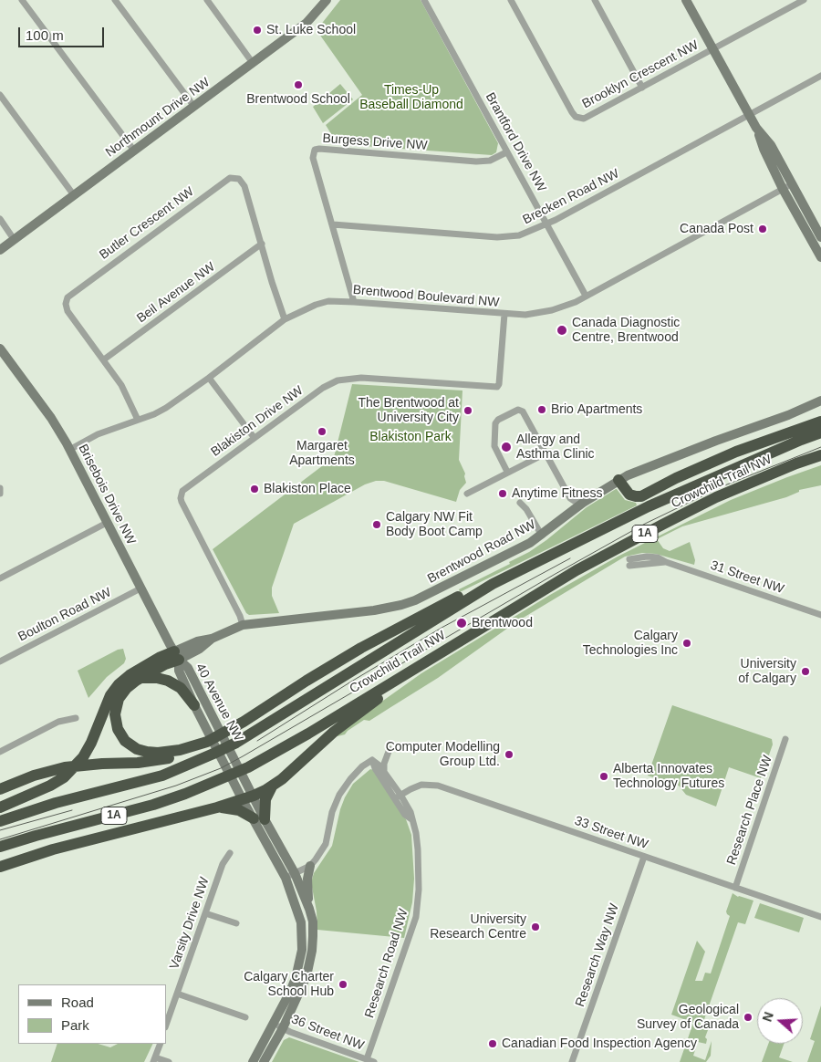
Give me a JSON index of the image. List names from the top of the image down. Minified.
{"streets":{"highway":["Crowchild Trail NW","1A"],"street":["Brooklyn Crescent NW","Northmount Drive NW","Burgess Drive NW","Brantford Drive NW","Brecken Road NW","Butler Crescent NW","Beil Avenue NW","Brentwood Boulevard NW","Blakiston Drive NW","Brisebois Drive NW","Brentwood Road NW","31 Street NW","Boulton Road NW","40 Avenue NW","Research Place NW","33 Street NW","Varsity Drive NW","Research Way NW","Research Road NW","36 Street NW"]},"crossings":[["Burgess Drive NW","Brantford Drive NW"],["Burgess Drive NW","Brecken Road NW"],["Burgess Drive NW","Brentwood Boulevard NW"],["Brantford Drive NW","Brecken Road NW"],["Brantford Drive NW","Brentwood Boulevard NW"],["Butler Crescent NW","Beil Avenue NW"],["Butler Crescent NW","Brentwood Boulevard NW"],["Brentwood Boulevard NW","Blakiston Drive NW"],["Brentwood Boulevard NW","Brisebois Drive NW"],["Blakiston Drive NW","Brentwood Road NW"],["Brisebois Drive NW","Brentwood Road NW"],["Brisebois Drive NW","Boulton Road NW"],["Brisebois Drive NW","40 Avenue NW"],["Brentwood Road NW","40 Avenue NW"],["40 Avenue NW","36 Street NW"],["Research Place NW","33 Street NW"],["33 Street NW","Research Way NW"],["33 Street NW","Research Road NW"],["Research Road NW","36 Street NW"]],"parks":["Times-Up Baseball Diamond","Blakiston Park"],"places":["St. Luke School","Brentwood School","Canada Post","Canada Diagnostic Centre, Brentwood","Brio Apartments","The Brentwood at University City","Margaret Apartments","Allergy and Asthma Clinic","Blakiston Place","Anytime Fitness","Calgary NW Fit Body Boot Camp","Brentwood","Calgary Technologies Inc","University of Calgary","Computer Modelling Group Ltd.","Alberta Innovates Technology Futures","University Research Centre","Calgary Charter School Hub","Geological Survey of Canada","Canadian Food Inspection Agency"],"legend":["Road","Park"],"scale_bar":"100 m","north":"left"}
